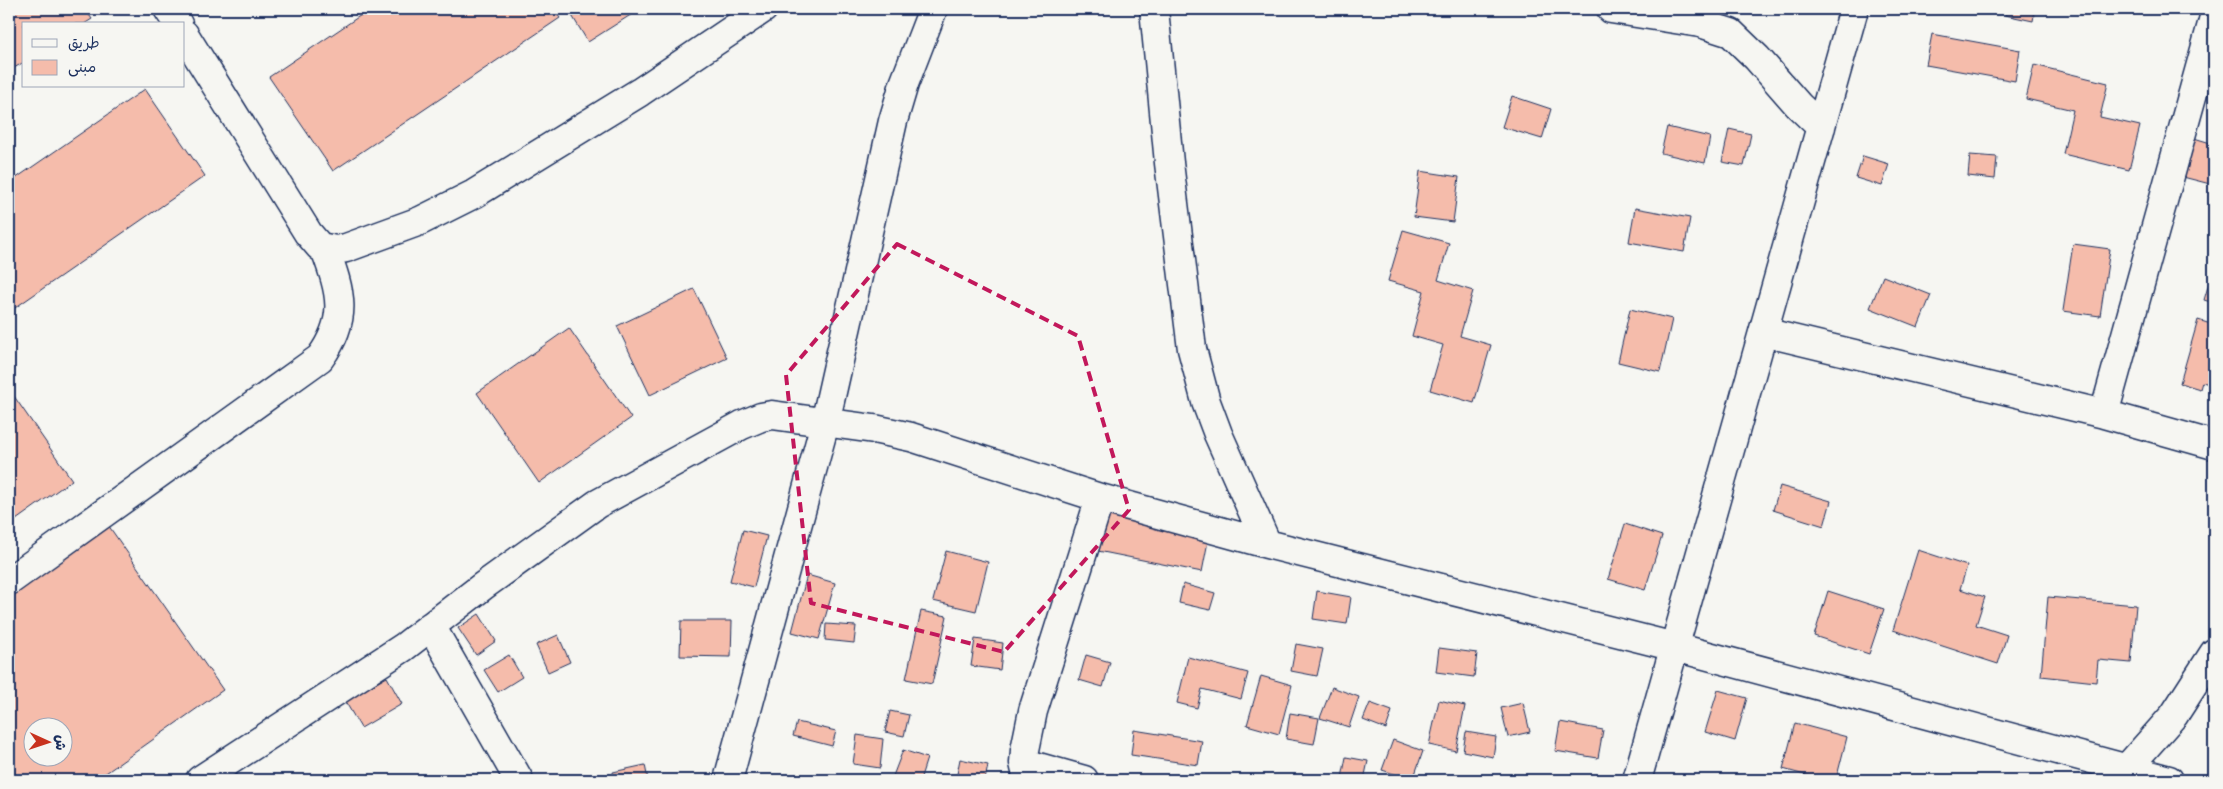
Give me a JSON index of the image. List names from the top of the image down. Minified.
{"legend":["طريق","مبنى"],"north":"right"}
